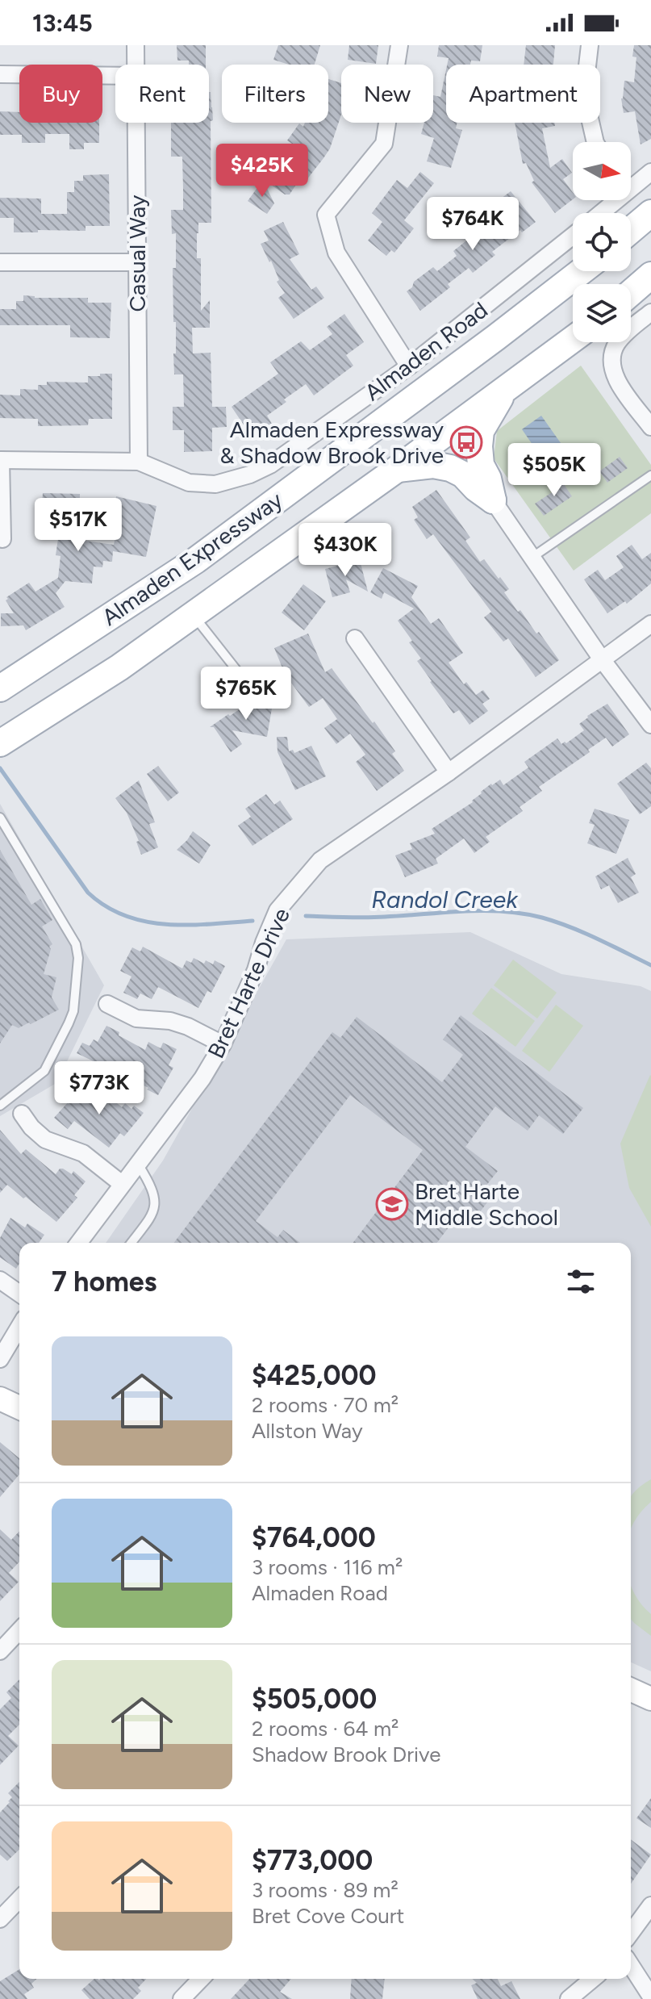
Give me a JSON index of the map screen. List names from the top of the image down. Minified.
{"streets":{"main road":["Almaden Expressway"],"street":["Casual Way","Almaden Road","Bret Harte Drive"]},"crossings":[["Casual Way","Almaden Road"]],"water":["Randol Creek"],"places":{"bus stop":["Almaden Expressway & Shadow Brook Drive"],"school or university":["Bret Harte Middle School"]},"north":"right","page":{"status":"13:45","chip":["Buy","Rent","Filters","New","Apartment"],"price":["$425K","$764K","$505K","$517K","$430K","$765K","$773K"],"heading":"7 homes","list":[{"name":"$425,000","note":"2 rooms · 70 m² · Allston Way"},{"name":"$764,000","note":"3 rooms · 116 m² · Almaden Road"},{"name":"$505,000","note":"2 rooms · 64 m² · Shadow Brook Drive"},{"name":"$773,000","note":"3 rooms · 89 m² · Bret Cove Court"}]}}
